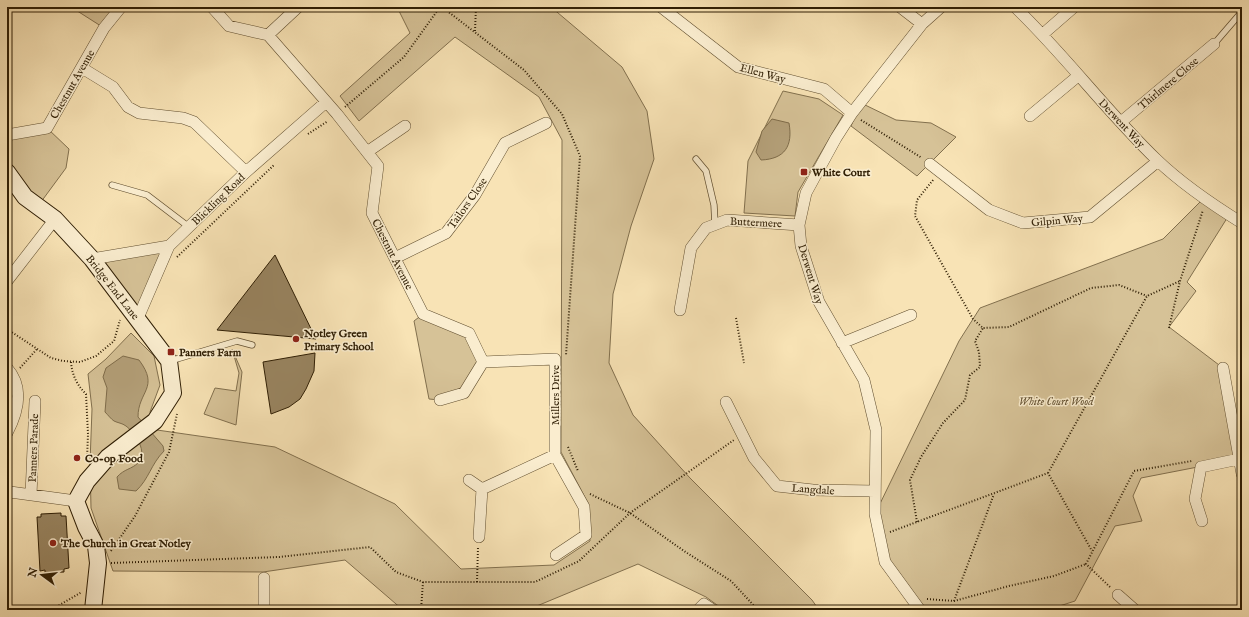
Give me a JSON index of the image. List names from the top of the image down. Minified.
{"streets":{"street":["Ellen Way","Thirlmere Close","Chestnut Avenue","Derwent Way","Blickling Road","Tailors Close","Gilpin Way","Buttermere","Bridge End Lane","Millers Drive","Panners Parade","Langdale"]},"crossings":[["Ellen Way","Derwent Way"],["Thirlmere Close","Derwent Way"],["Chestnut Avenue","Blickling Road"],["Chestnut Avenue","Tailors Close"],["Chestnut Avenue","Millers Drive"],["Derwent Way","Gilpin Way"],["Derwent Way","Buttermere"],["Derwent Way","Langdale"],["Blickling Road","Bridge End Lane"]],"parks":["White Court Wood"],"places":{"transit":["White Court","Panners Farm"],"other":["Notley Green Primary School","Co-op Food","The Church in Great Notley"]},"north":"left"}
